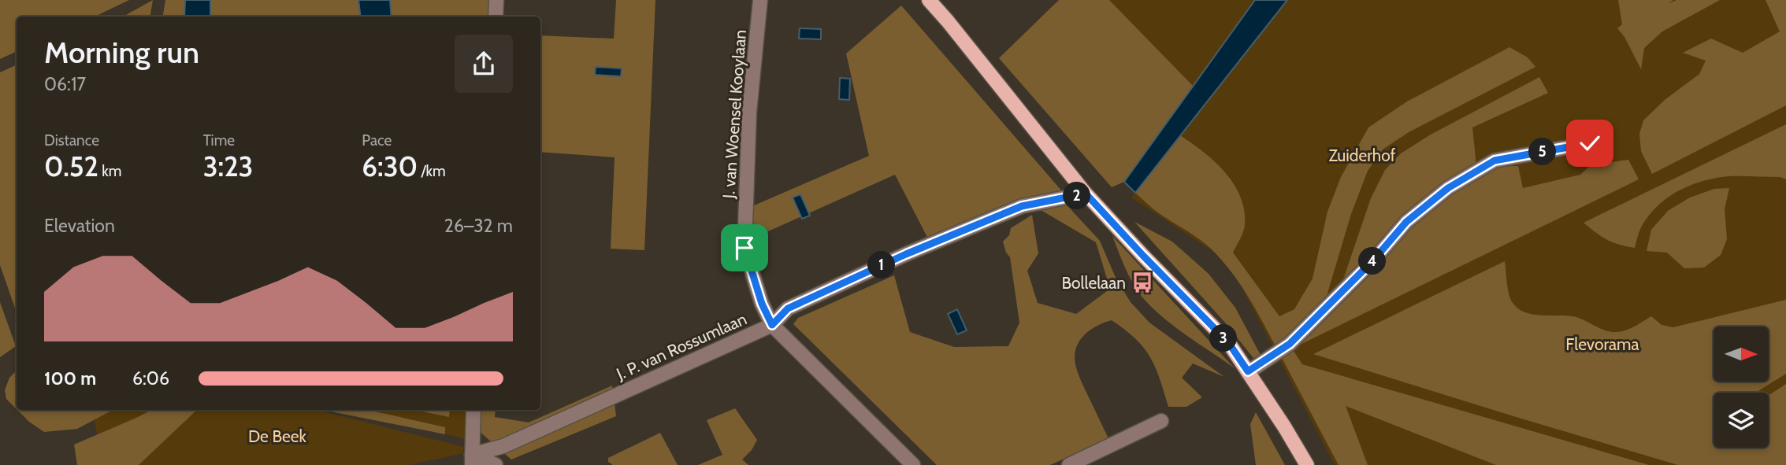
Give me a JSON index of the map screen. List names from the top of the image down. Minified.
{"streets":{"street":["J. van Woensel Kooylaan","J. P. van Rossumlaan"]},"crossings":[["J. van Woensel Kooylaan","J. P. van Rossumlaan"]],"parks":["Zuiderhof","Flevorama","De Beek"],"places":{"bus stop":["Bollelaan"]},"north":"right","page":{"heading":["Morning run","06:17"],"stats":[["Distance","0.52 km"],["Time","3:23"],["Pace","6:30 /km"]],"pins":["5","2","4","1","3"],"chart":["Elevation","26–32 m"],"list":[{"name":"100 m","note":"6:06"}]}}
